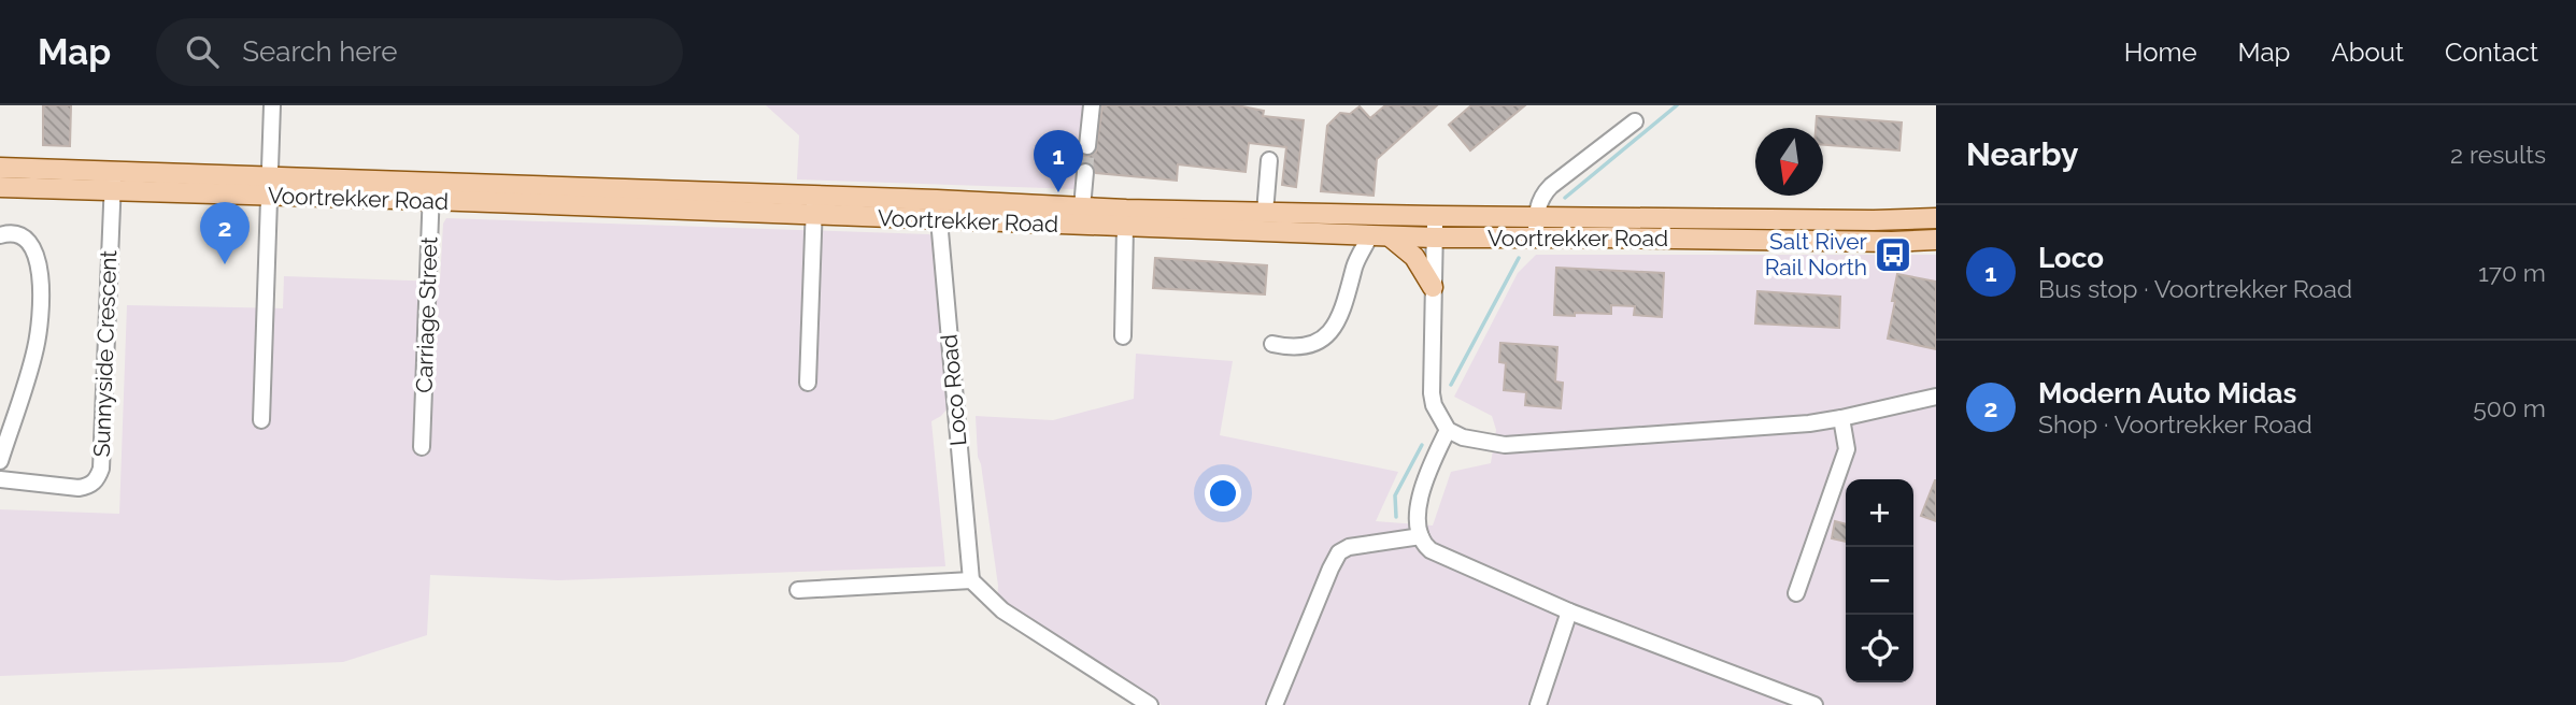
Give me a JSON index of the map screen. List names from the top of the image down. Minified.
{"streets":{"main road":["Voortrekker Road"],"lane":["Carriage Street","Sunnyside Crescent","Loco Road"]},"crossings":[["Voortrekker Road","Carriage Street"],["Voortrekker Road","Sunnyside Crescent"],["Voortrekker Road","Loco Road"]],"places":{"bus stop":["Salt River Rail North"]},"north":"bottom","page":{"header":"Map","search":"Search here","nav":["Home","Map","About","Contact"],"heading":["Nearby","2 results"],"pins":["1","2"],"list":[{"mark":"1","name":"Loco","note":"Bus stop · Voortrekker Road","value":"170 m"},{"mark":"2","name":"Modern Auto Midas","note":"Shop · Voortrekker Road","value":"500 m"}],"map_buttons":["+","−"]}}
